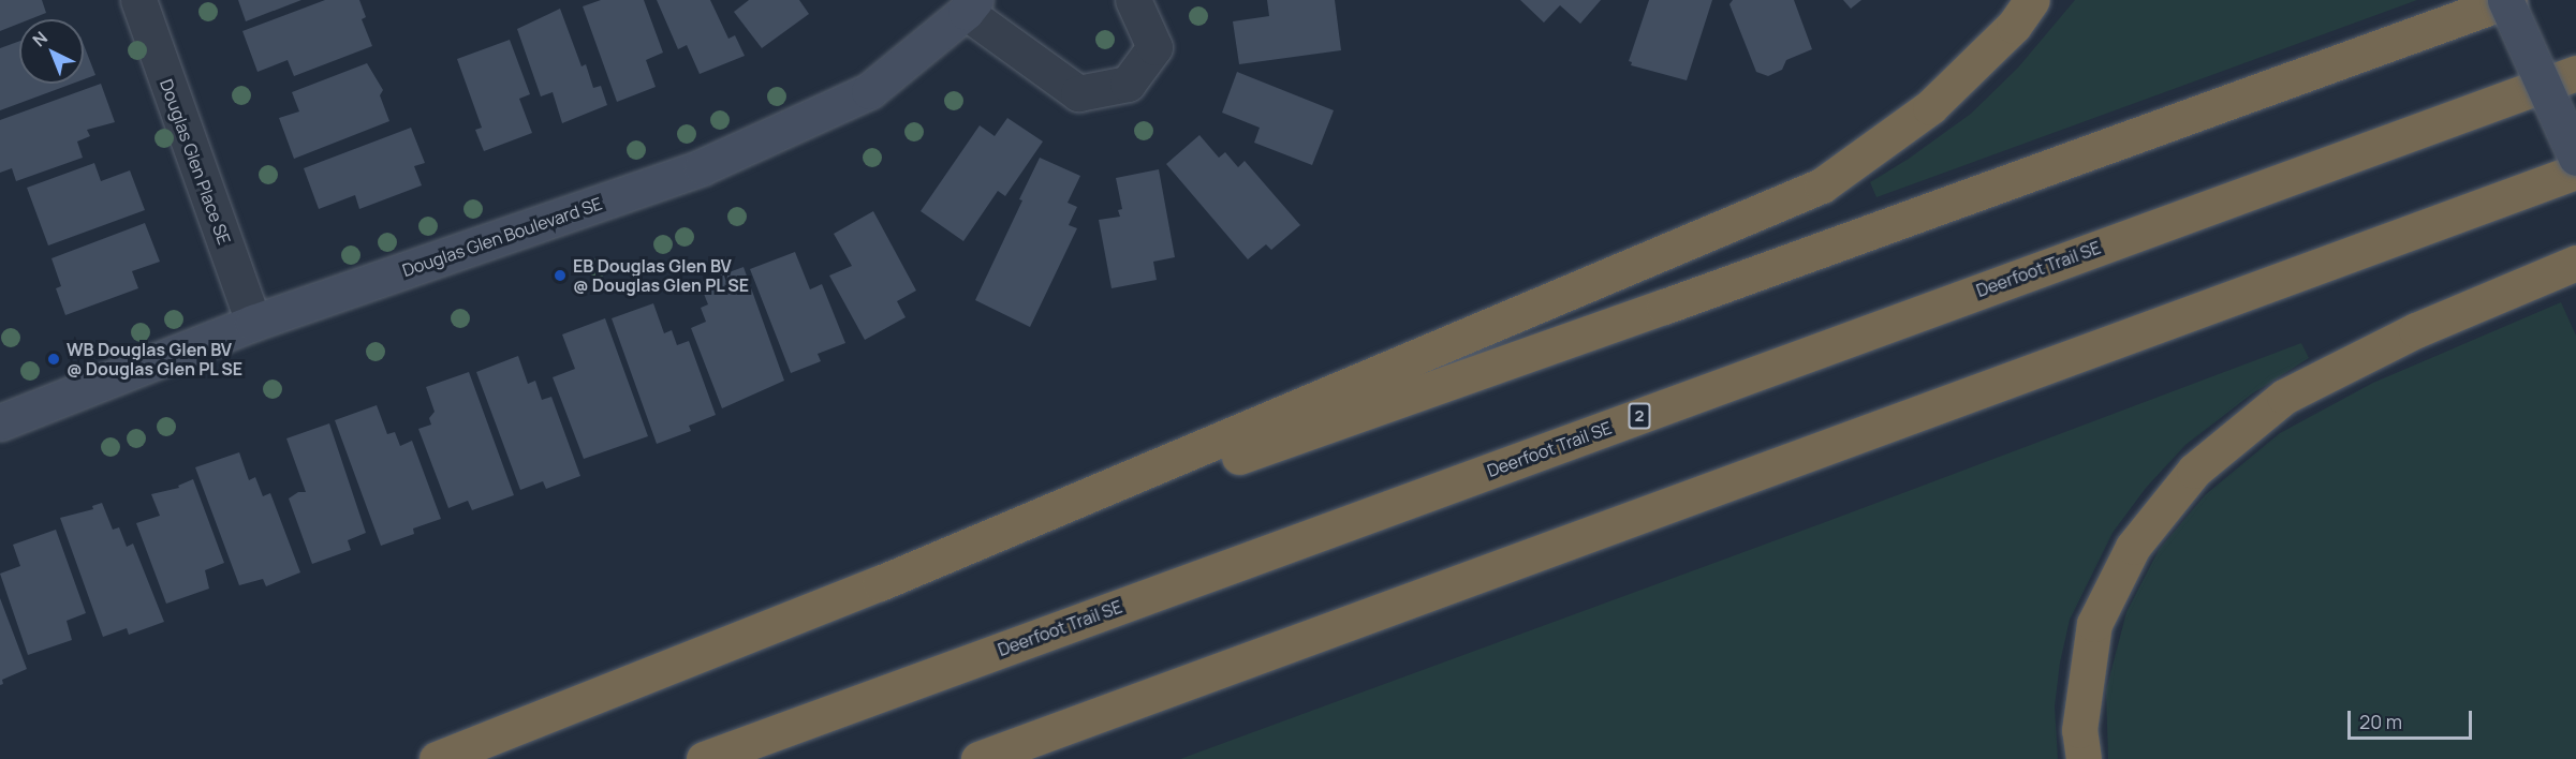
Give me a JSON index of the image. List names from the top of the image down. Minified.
{"streets":{"highway":["Deerfoot Trail SE","2"],"street":["Douglas Glen Place SE","Douglas Glen Boulevard SE"]},"crossings":[["Douglas Glen Place SE","Douglas Glen Boulevard SE"]],"places":["EB Douglas Glen BV @ Douglas Glen PL SE","WB Douglas Glen BV @ Douglas Glen PL SE"],"scale_bar":"20 m","north":"top left"}
